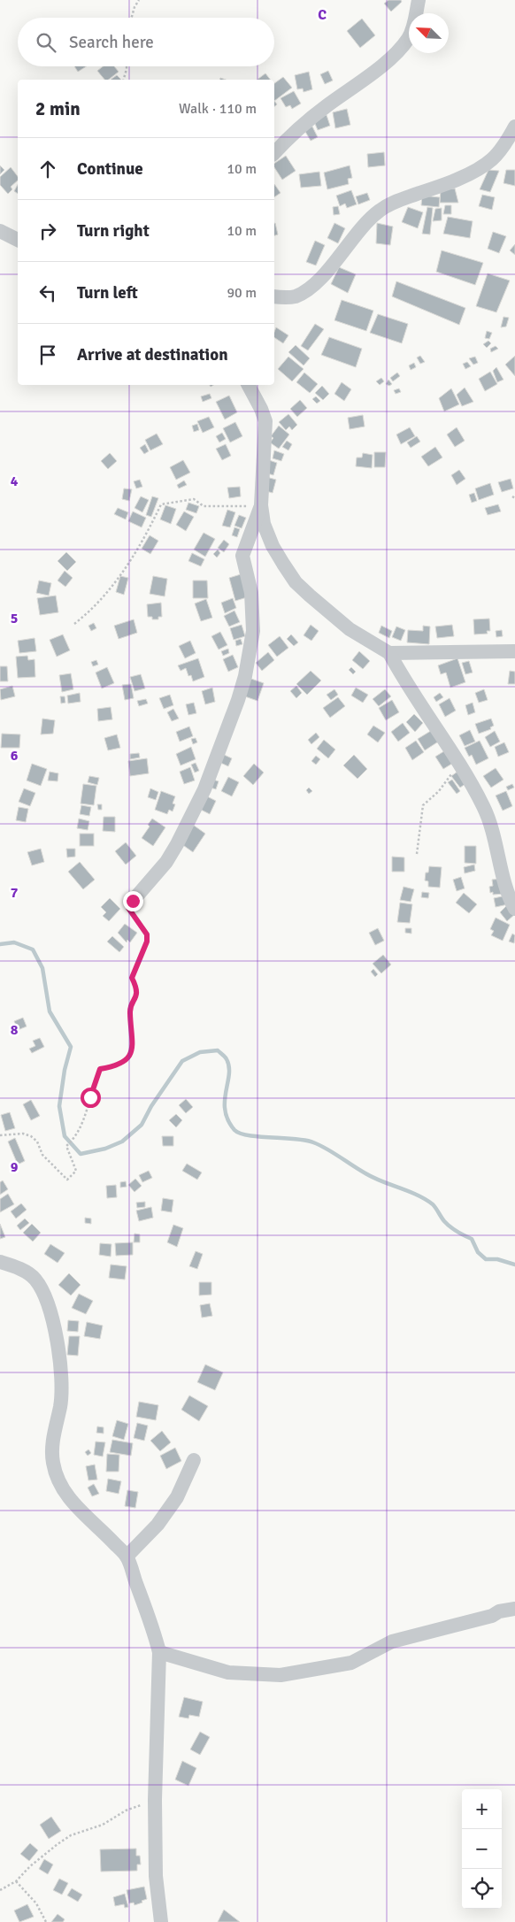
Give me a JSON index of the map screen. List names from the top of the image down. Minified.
{"north":"top left","page":{"search":"Search here","heading":["2 min","Walk · 110 m"],"list":[["Continue","10 m"],["Turn right","10 m"],["Turn left","90 m"],"Arrive at destination"],"map_buttons":["+","−"]},"grid":{"columns":["C"],"rows":["4","5","6","7","8","9"]}}
